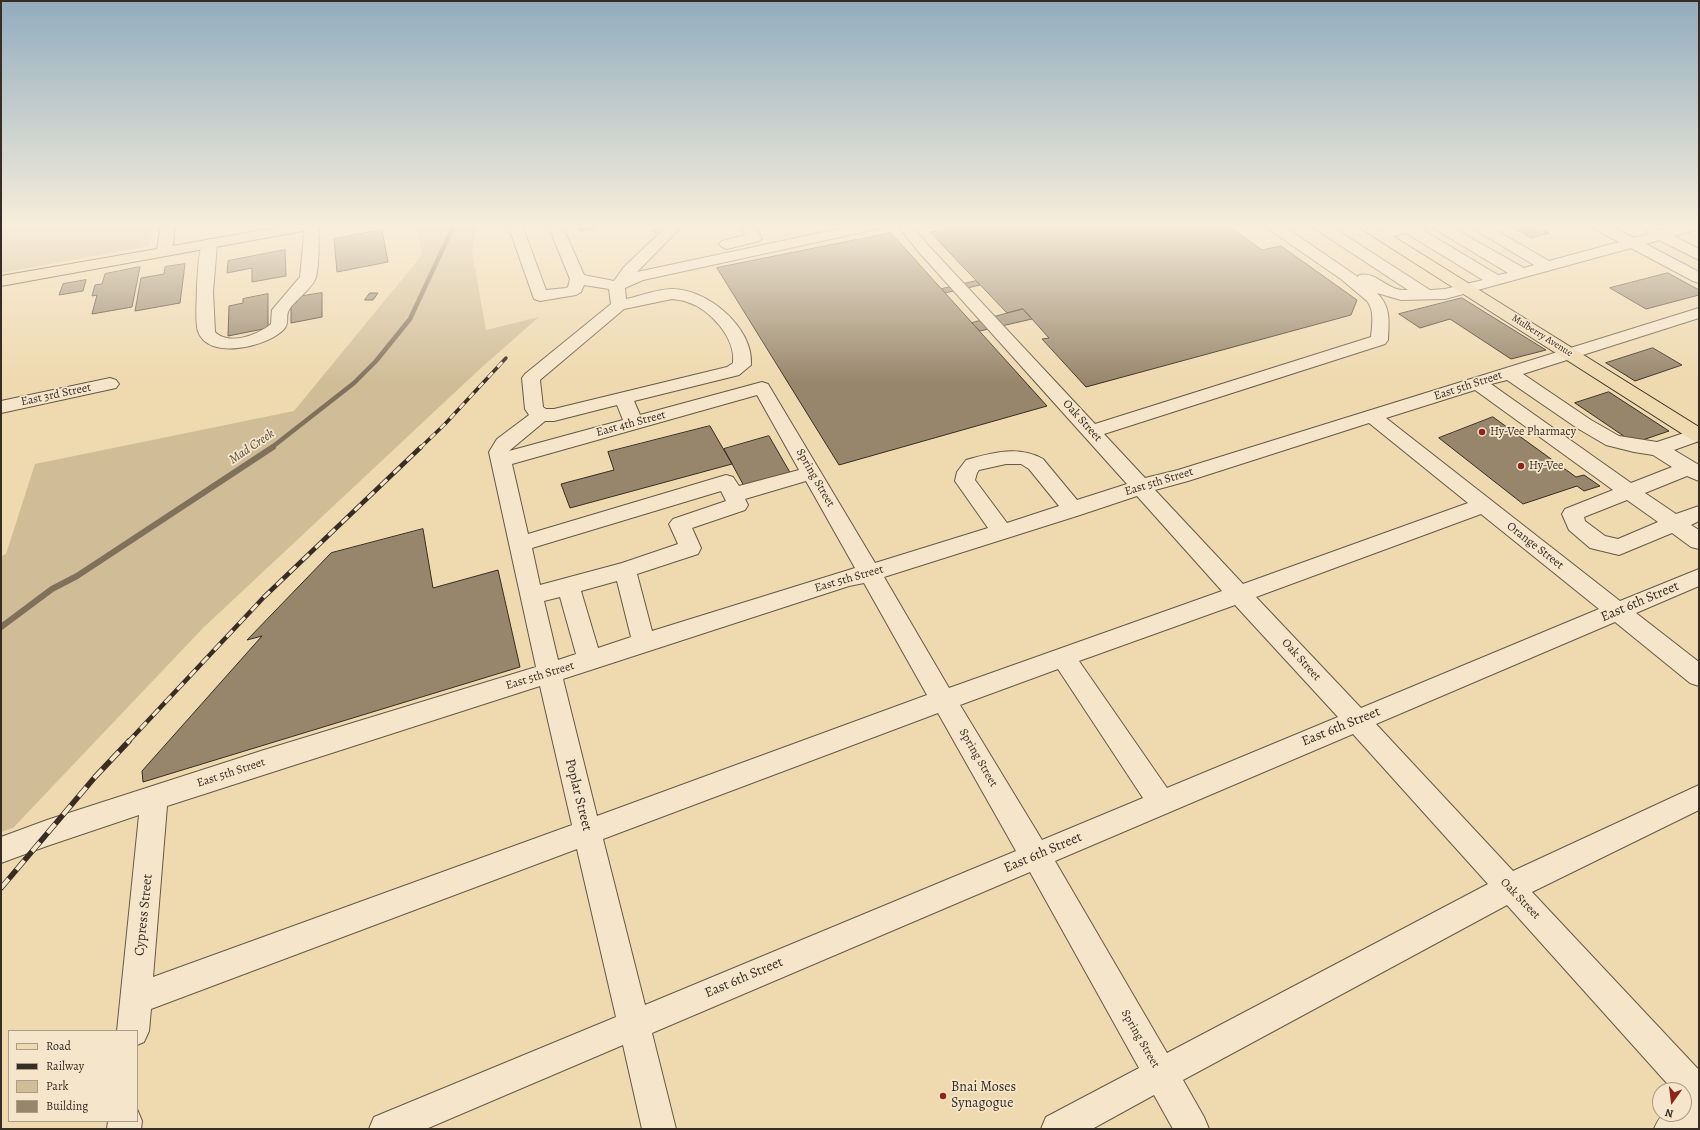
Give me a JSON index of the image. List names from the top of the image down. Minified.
{"streets":{"main road":["Mulberry Avenue"],"street":["East 5th Street","East 3rd Street","Oak Street","East 4th Street","Spring Street","Orange Street","East 6th Street","Poplar Street","Cypress Street"]},"crossings":[["Mulberry Avenue","East 5th Street"],["East 5th Street","Oak Street"],["East 5th Street","Spring Street"],["East 5th Street","Orange Street"],["East 5th Street","Poplar Street"],["East 5th Street","Cypress Street"],["Oak Street","East 6th Street"],["East 4th Street","Spring Street"],["East 4th Street","Poplar Street"],["Spring Street","East 6th Street"],["Orange Street","East 6th Street"],["East 6th Street","Poplar Street"]],"water":["Mad Creek"],"places":["Hy-Vee Pharmacy","Hy-Vee","Bnai Moses Synagogue"],"legend":["Road","Railway","Park","Building"],"north":"bottom"}
